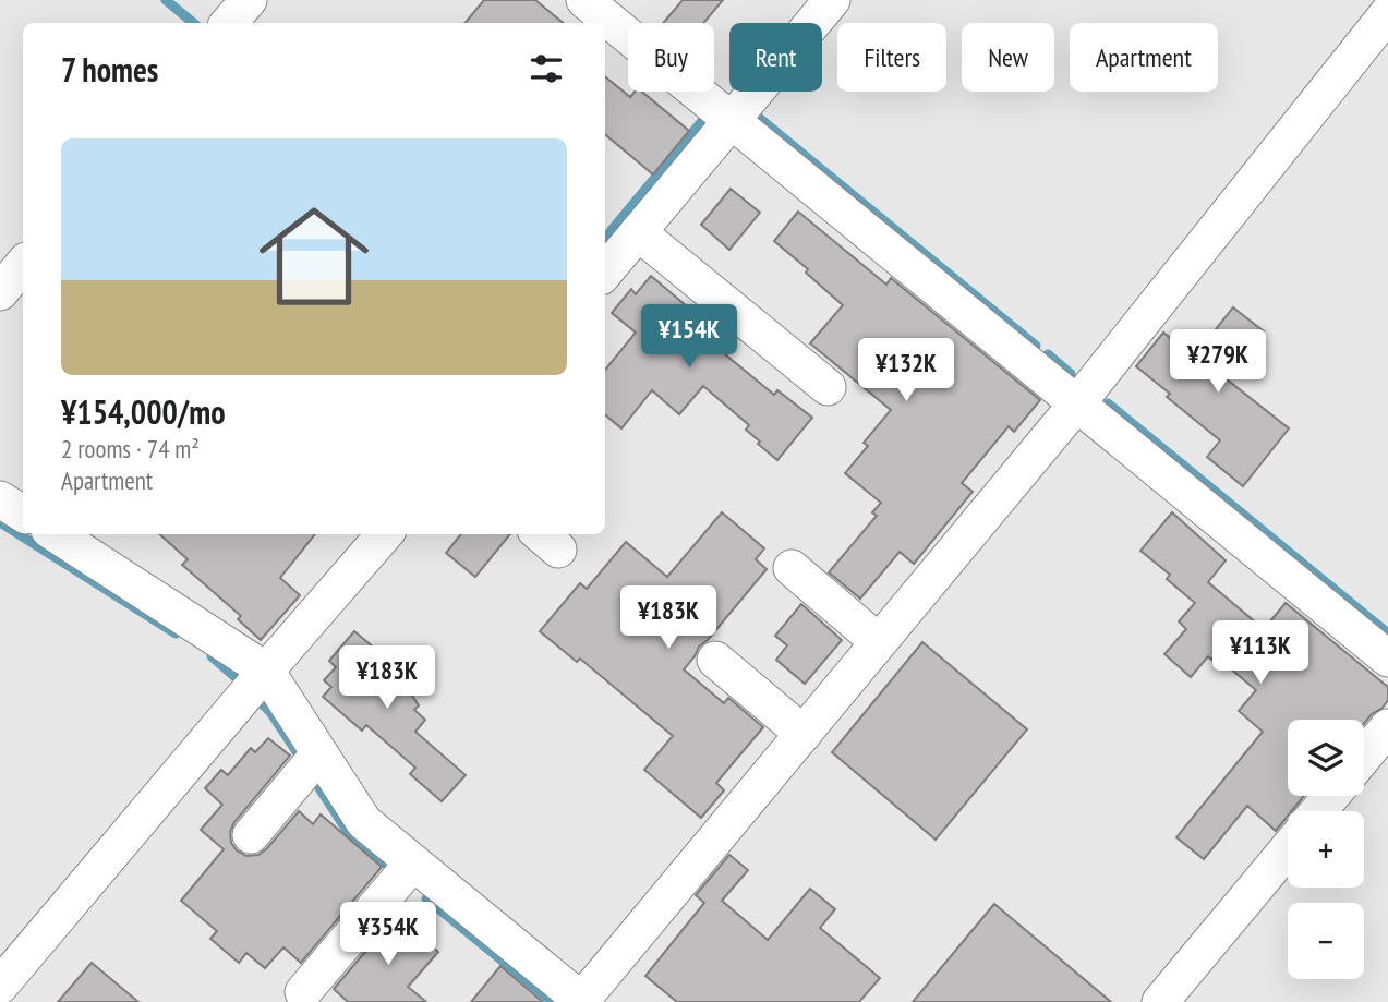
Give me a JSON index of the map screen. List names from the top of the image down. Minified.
{"page":{"chip":["Buy","Rent","Filters","New","Apartment"],"heading":"7 homes","list":[{"name":"¥154,000/mo","note":"2 rooms · 74 m² · Apartment"}],"price":["¥154K","¥279K","¥132K","¥183K","¥113K","¥183K","¥354K"],"map_buttons":["+","−"]}}
